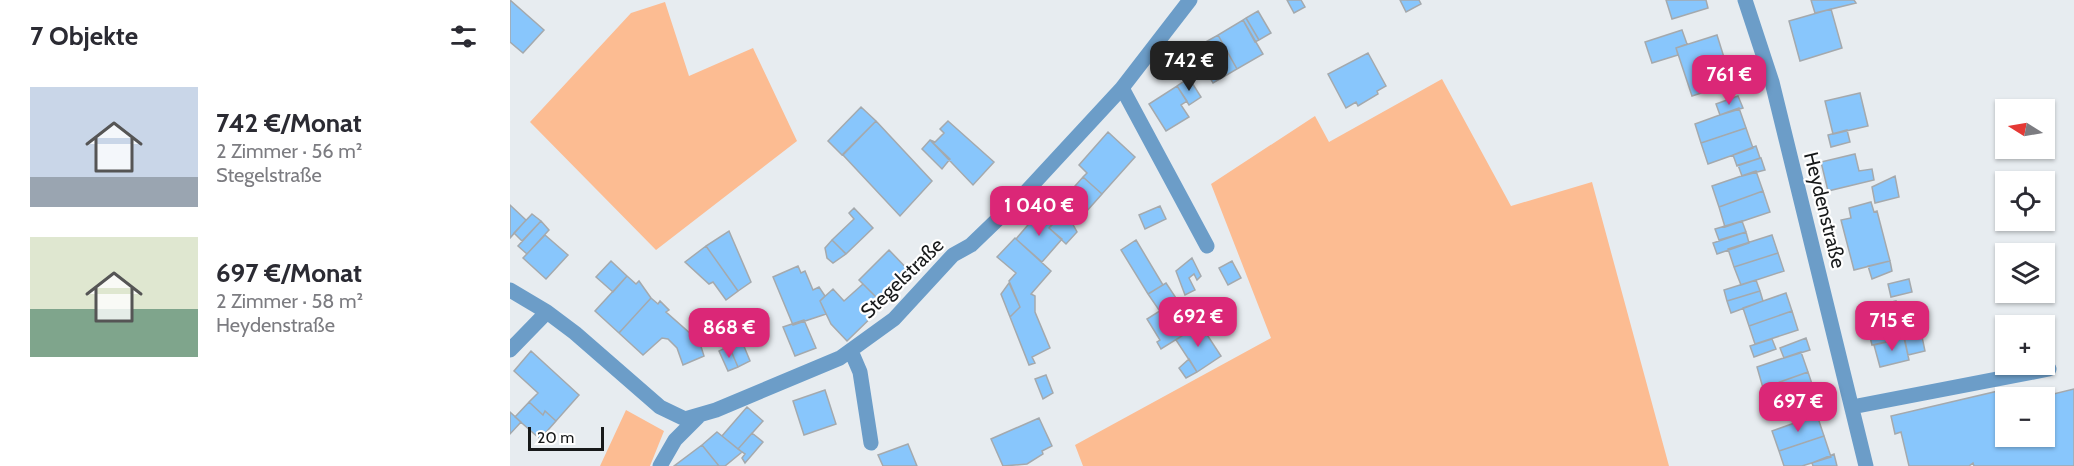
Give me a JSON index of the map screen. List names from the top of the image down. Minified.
{"streets":{"street":["Heydenstraße","Stegelstraße"]},"scale_bar":"20 m","north":"left","page":{"heading":"7 Objekte","price":["742 €","761 €","1 040 €","692 €","715 €","868 €","697 €"],"list":[{"name":"742 €/Monat","note":"2 Zimmer · 56 m² · Stegelstraße"},{"name":"697 €/Monat","note":"2 Zimmer · 58 m² · Heydenstraße"}],"map_buttons":["+","−"],"scale":"20 m"}}
